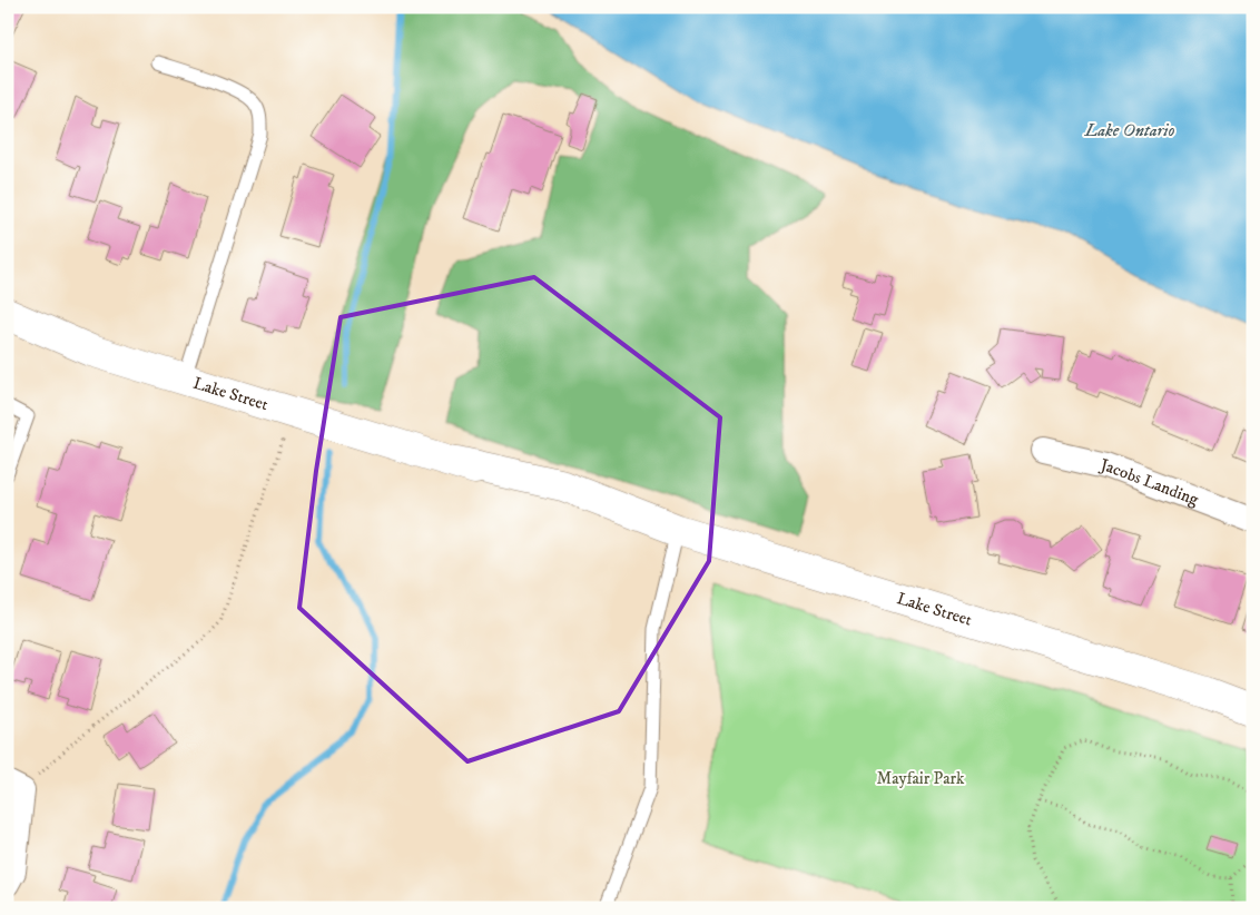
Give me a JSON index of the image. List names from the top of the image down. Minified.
{"streets":{"street":["Lake Street","Jacobs Landing"]},"water":["Lake Ontario"],"parks":["Mayfair Park"]}
